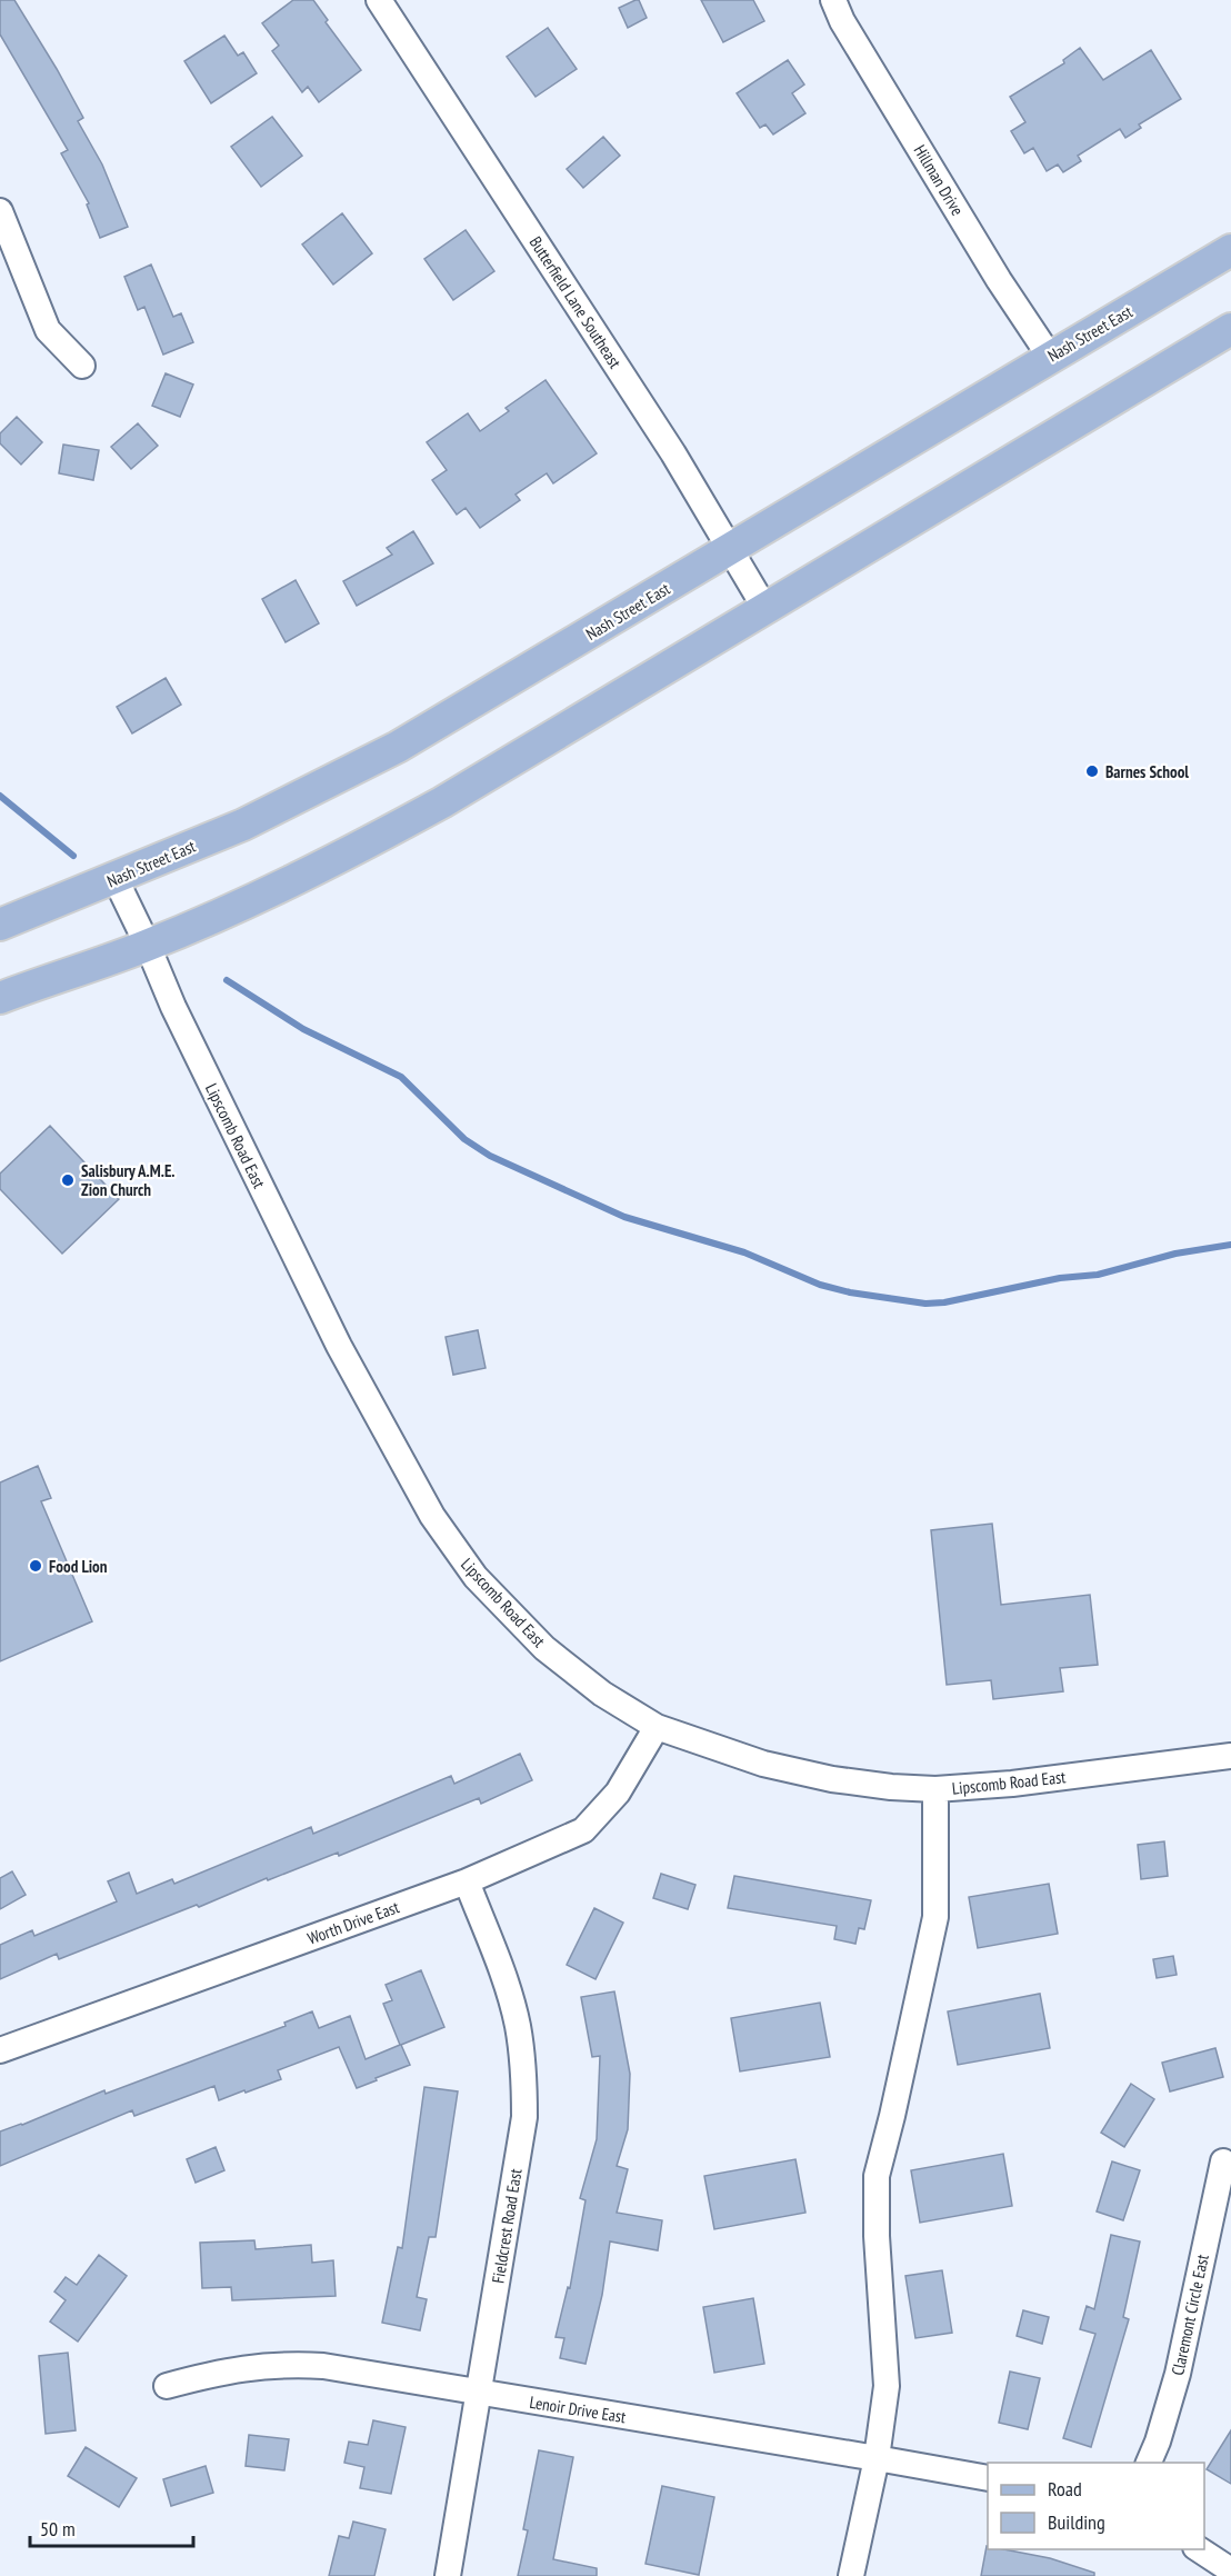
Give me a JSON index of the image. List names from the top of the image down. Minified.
{"streets":{"main road":["Nash Street East"],"street":["Hillman Drive","Butterfield Lane Southeast","Lipscomb Road East","Worth Drive East","Fieldcrest Road East","Claremont Circle East","Lenoir Drive East"]},"crossings":[["Hillman Drive","Nash Street East"],["Butterfield Lane Southeast","Nash Street East"],["Nash Street East","Lipscomb Road East"],["Lipscomb Road East","Worth Drive East"],["Worth Drive East","Fieldcrest Road East"],["Fieldcrest Road East","Lenoir Drive East"]],"places":["Barnes School","Salisbury A.M.E. Zion Church","Food Lion"],"legend":["Road","Building"],"scale_bar":"50 m"}
